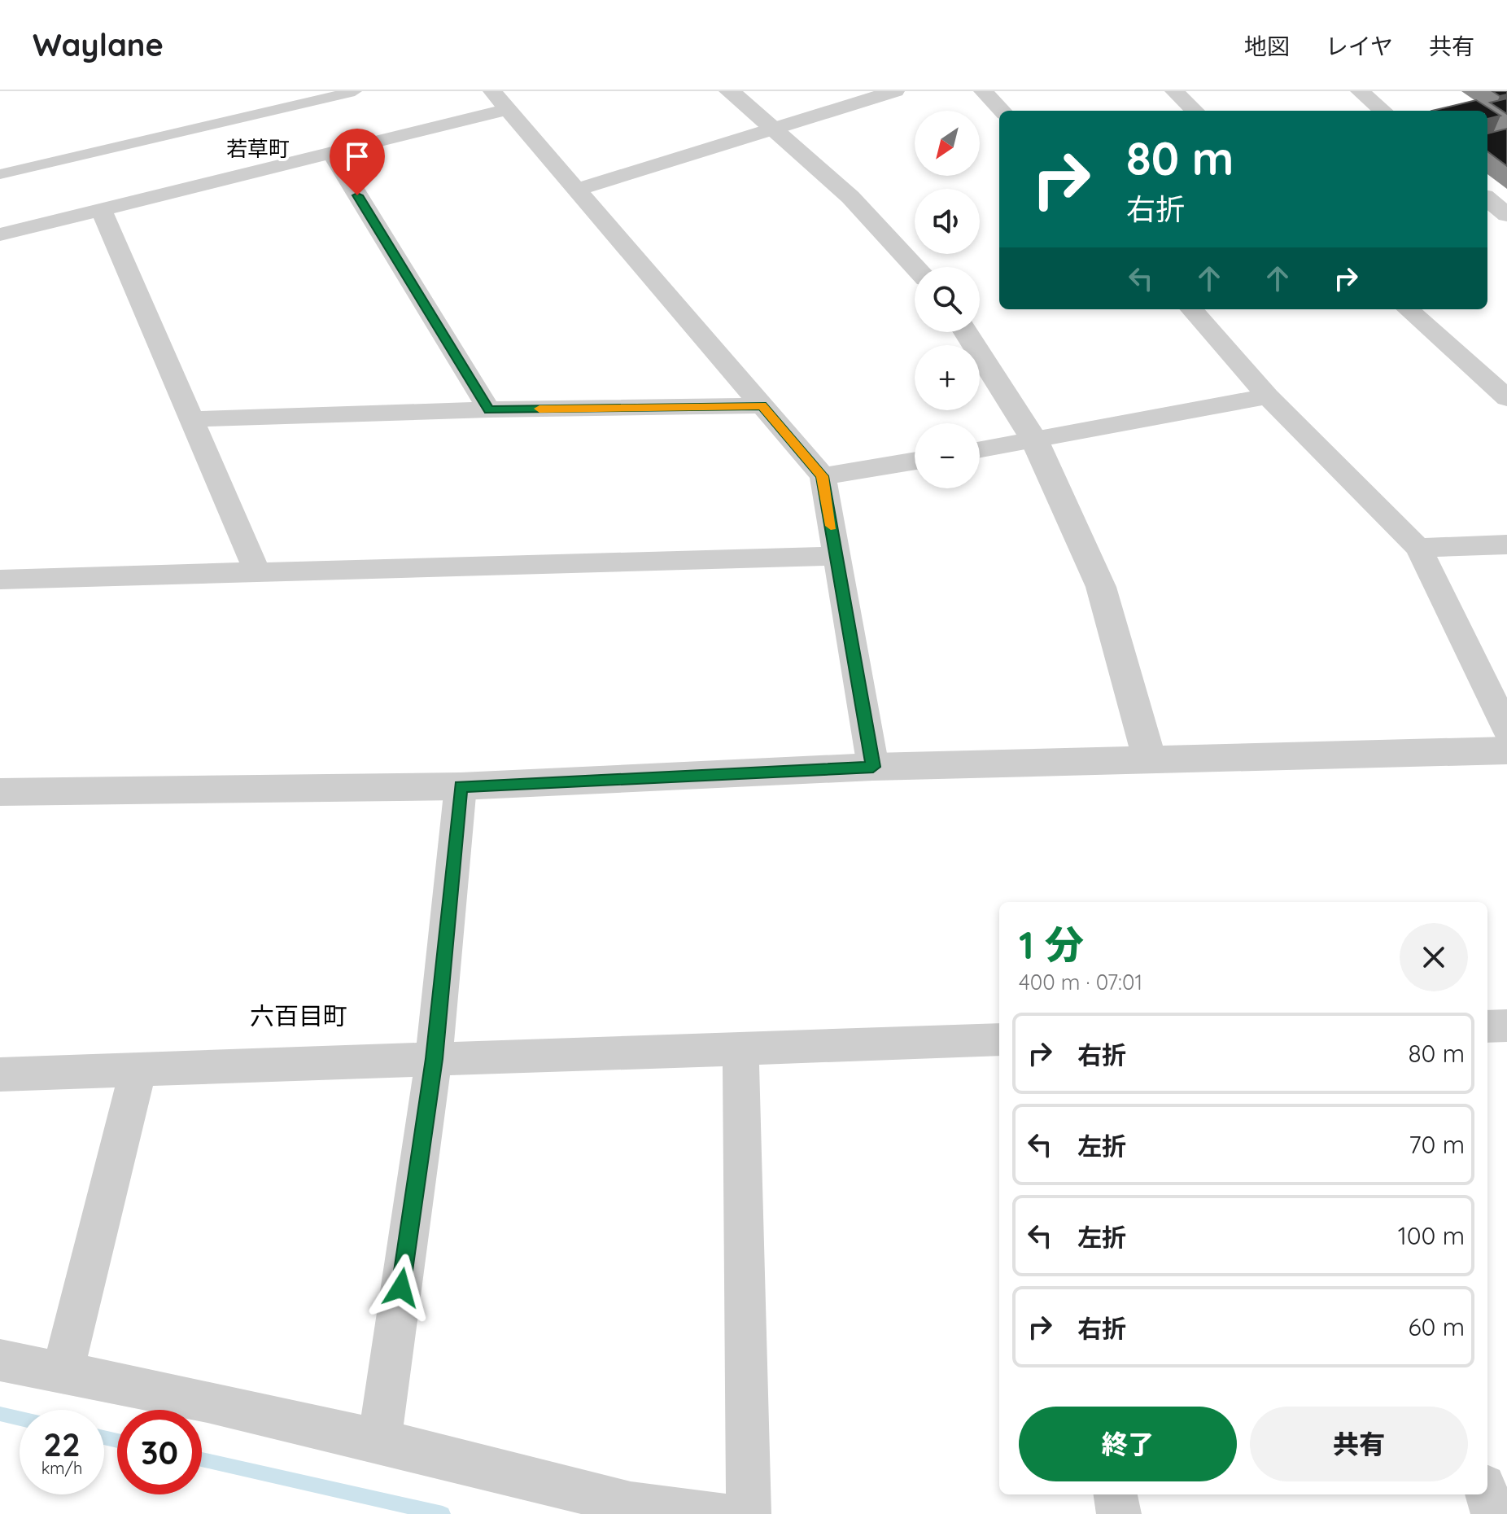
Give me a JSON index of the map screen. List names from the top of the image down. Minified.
{"districts":["若草町","六百目町"],"north":"bottom left","page":{"header":"Waylane","nav":["地図","レイヤ","共有"],"map_buttons":["+","−"],"turn":["80 m","右折"],"heading":["1 分","400 m · 07:01"],"list":[{"name":"右折","value":"80 m"},{"name":"左折","value":"70 m"},{"name":"左折","value":"100 m"},{"name":"右折","value":"60 m"}],"buttons":["終了","共有"],"speed":"22 km/h","limit":"30"}}
